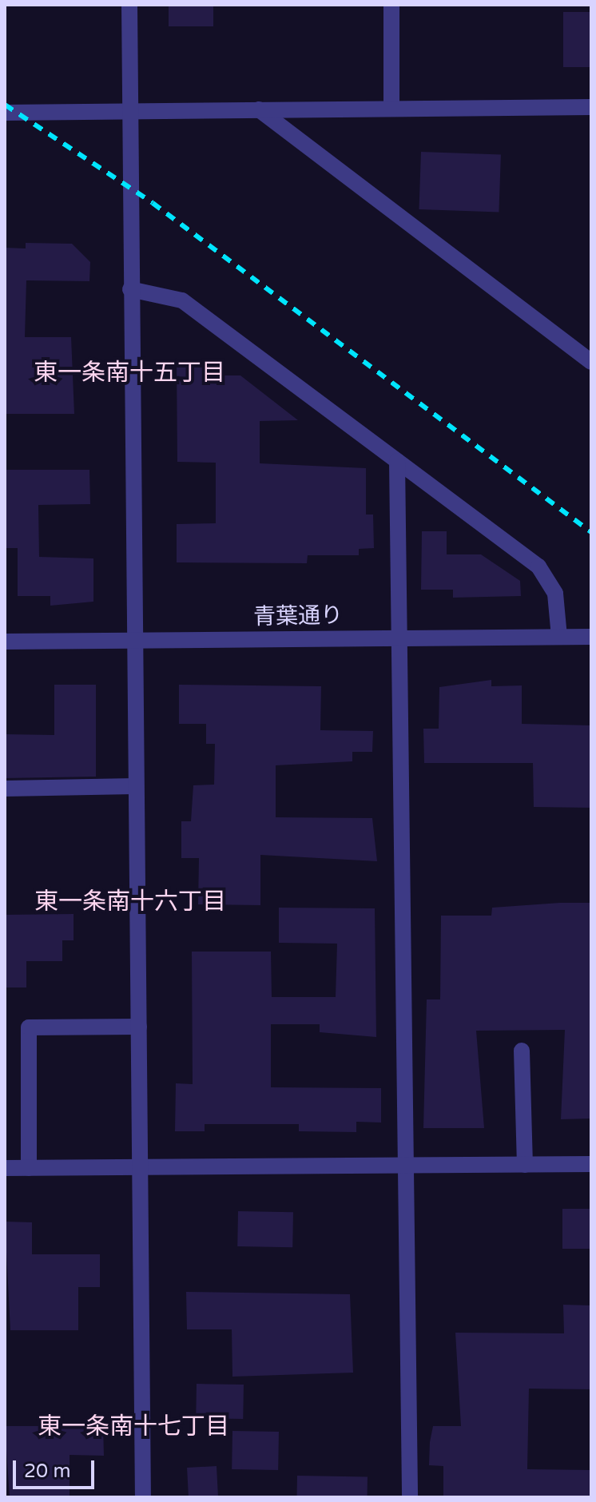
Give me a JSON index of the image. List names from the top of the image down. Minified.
{"streets":{"street":["青葉通り"]},"districts":["東一条南十五丁目","東一条南十六丁目","東一条南十七丁目"],"scale_bar":"20 m"}
